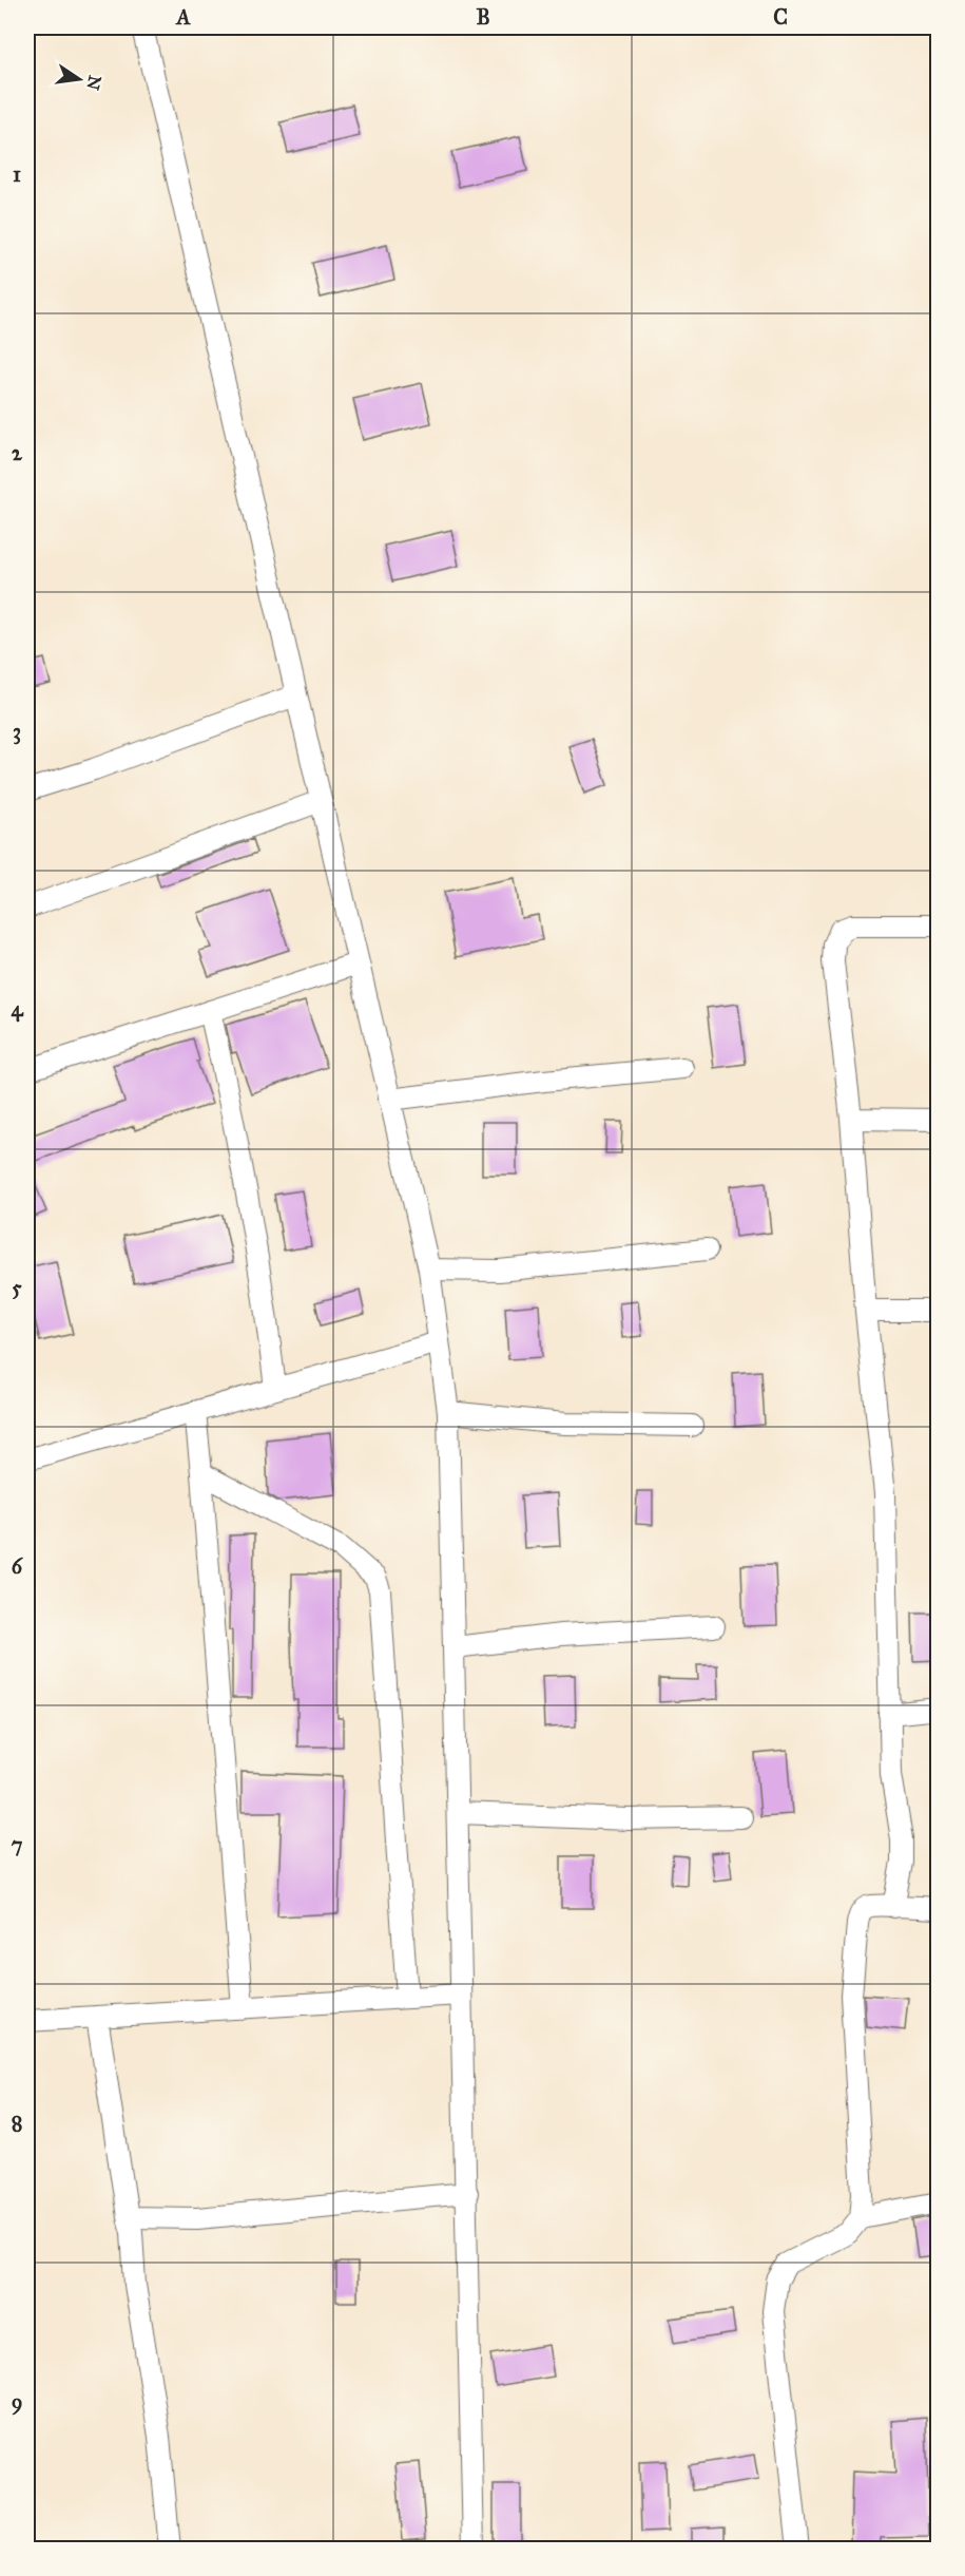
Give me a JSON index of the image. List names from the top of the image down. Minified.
{"north":"right","grid":{"columns":["A","B","C"],"rows":["1","2","3","4","5","6","7","8","9"]}}
